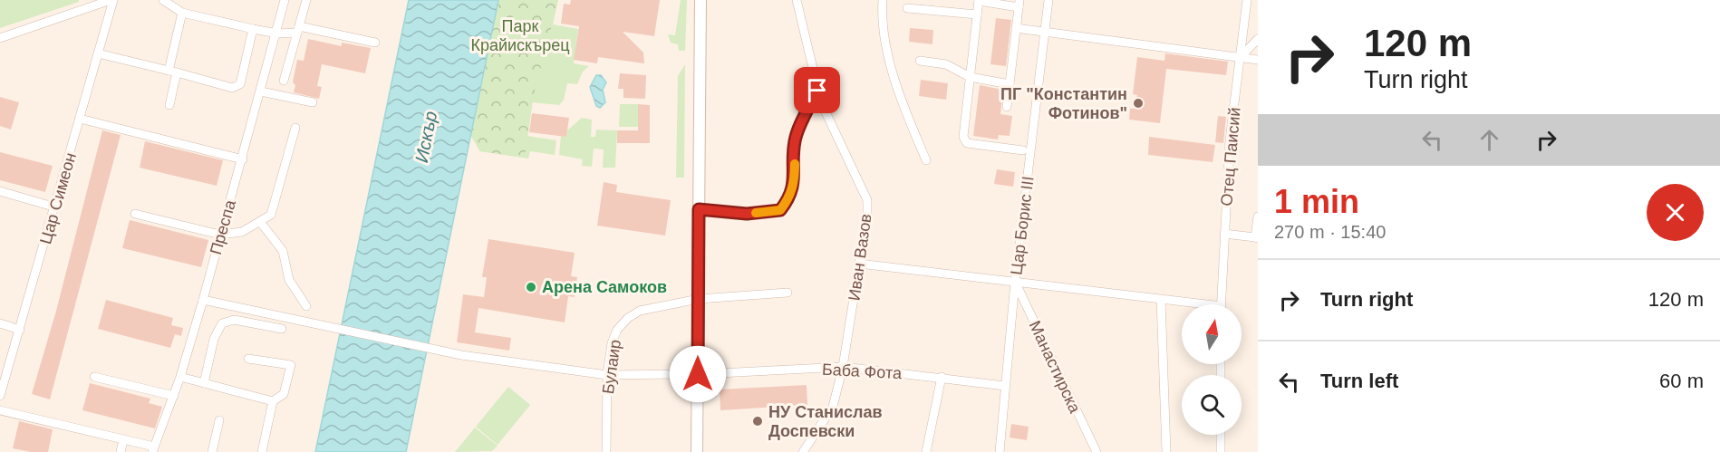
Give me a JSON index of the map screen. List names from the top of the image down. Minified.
{"streets":{"street":["Отец Паисий","Цар Симеон","Цар Борис III","Преспа","Иван Вазов","Булаир","Манастирска","Баба Фота"]},"crossings":[["Цар Борис III","Манастирска"],["Цар Борис III","Баба Фота"],["Иван Вазов","Баба Фота"]],"water":["Искър"],"parks":["Парк Крайискърец"],"places":["ПГ \"Константин Фотинов\"","Арена Самоков","НУ Станислав Доспевски"],"north":"top","page":{"turn":["120 m","Turn right"],"heading":["1 min","270 m · 15:40"],"list":[{"name":"Turn right","value":"120 m"},{"name":"Turn left","value":"60 m"}]}}
